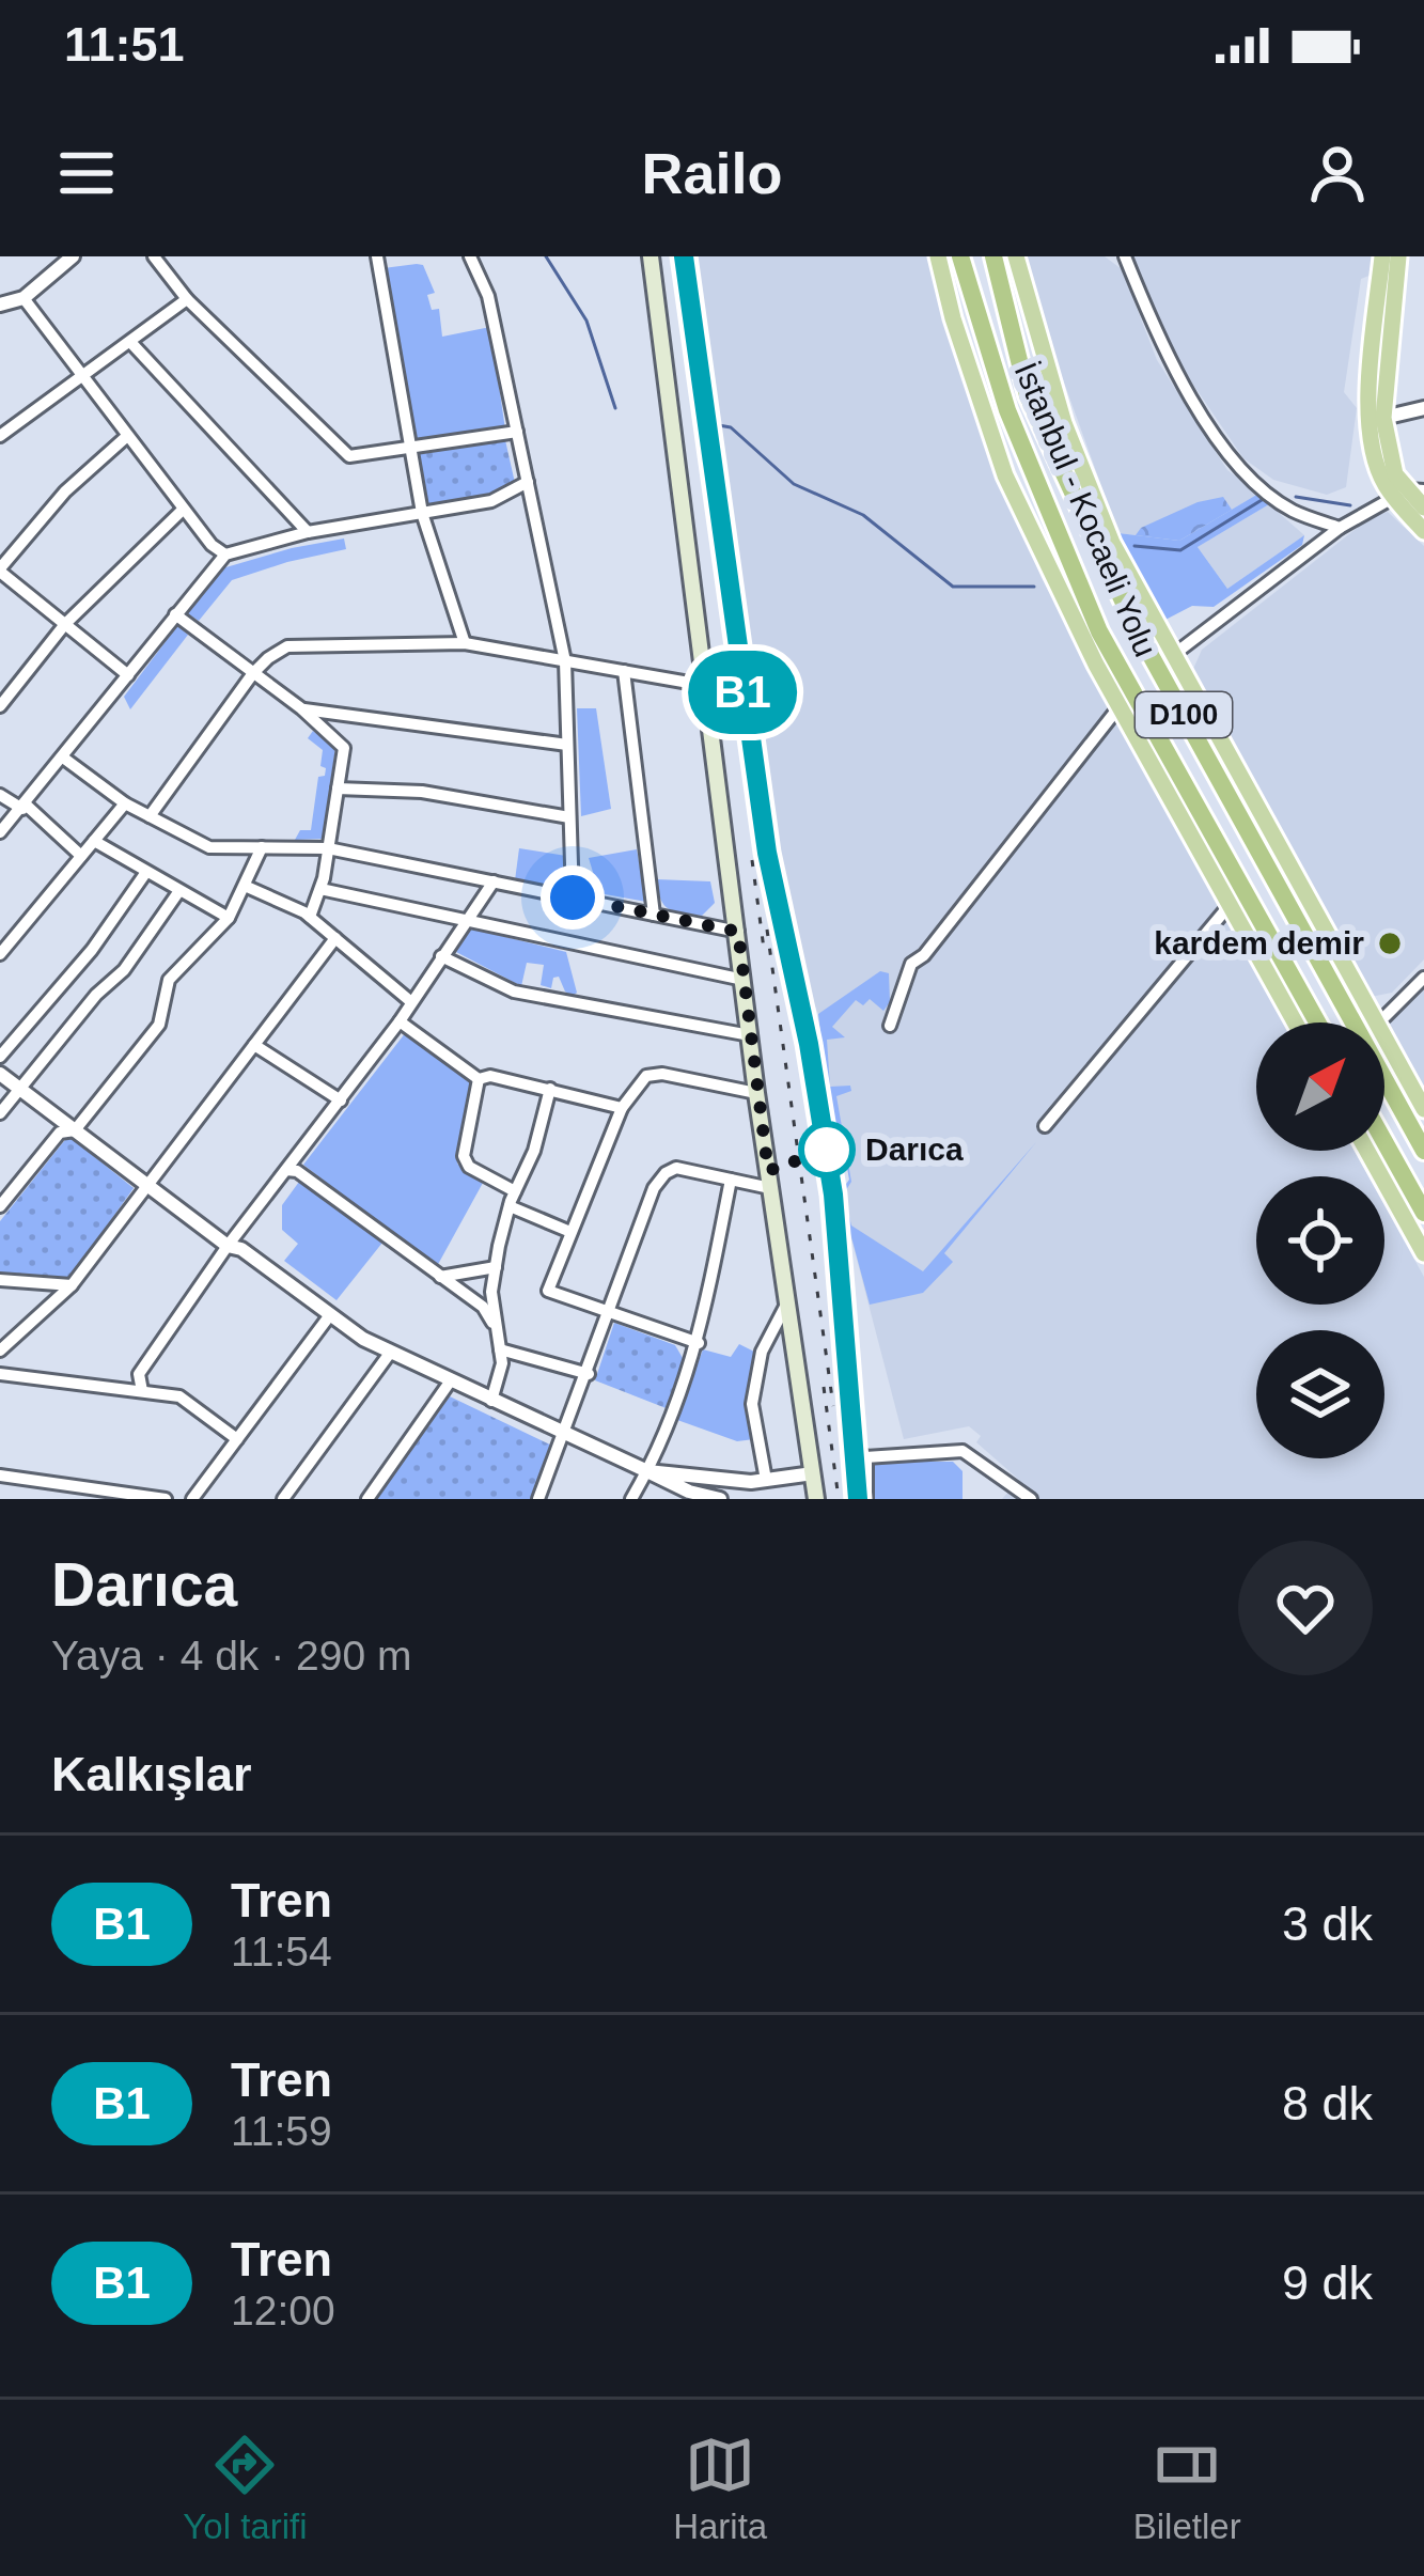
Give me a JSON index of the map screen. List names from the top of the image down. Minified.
{"streets":{"highway":["İstanbul - Kocaeli Yolu","D100"]},"places":["kardem demir","Darıca"],"north":"top right","page":{"status":"11:51","header":"Railo","on_map":"B1","heading":[["Darıca","Yaya · 4 dk · 290 m"],"Kalkışlar"],"list":[{"mark":"B1","name":"Tren","note":"11:54","value":"3 dk"},{"mark":"B1","name":"Tren","note":"11:59","value":"8 dk"},{"mark":"B1","name":"Tren","note":"12:00","value":"9 dk"}],"tabs":["Yol tarifi","Harita","Biletler"]}}
